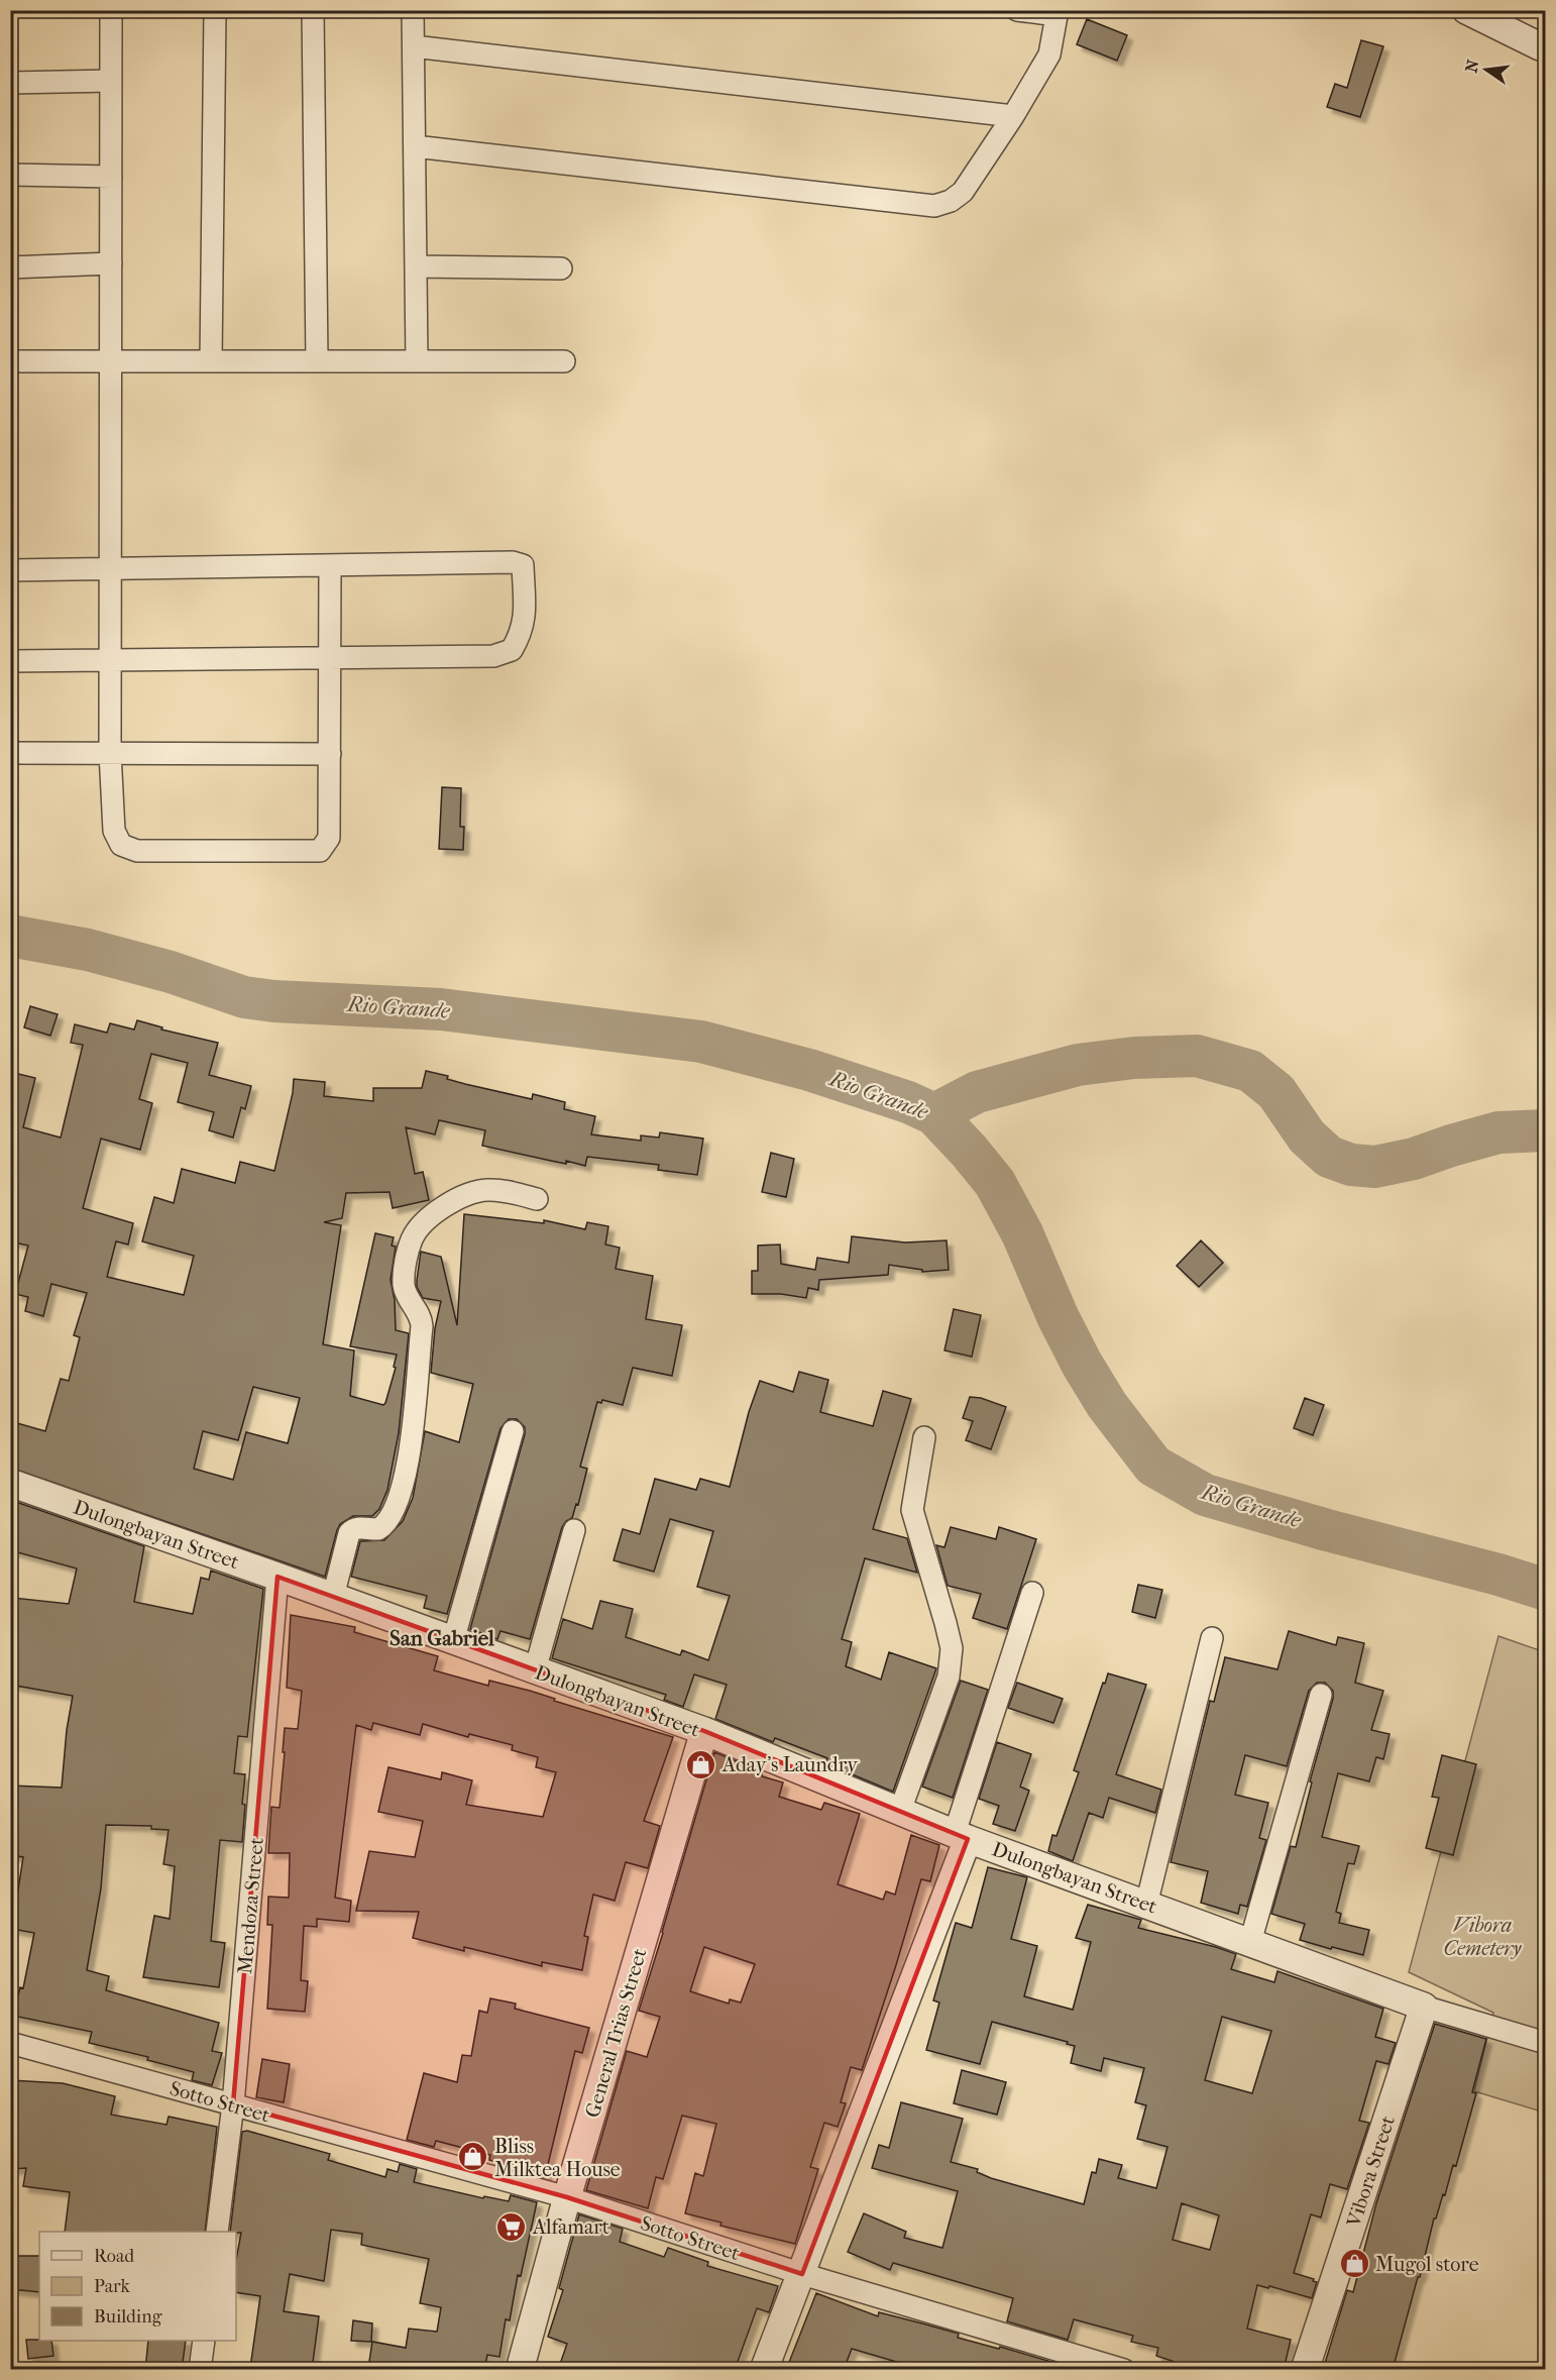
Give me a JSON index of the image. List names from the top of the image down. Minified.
{"streets":{"street":["Dulongbayan Street","Mendoza Street","General Trias Street","Sotto Street","Vibora Street"]},"crossings":[["Dulongbayan Street","Mendoza Street"],["Dulongbayan Street","General Trias Street"],["Dulongbayan Street","Vibora Street"],["Mendoza Street","Sotto Street"],["General Trias Street","Sotto Street"]],"districts":["San Gabriel"],"water":["Rio Grande"],"parks":["Vibora Cemetery"],"places":{"shop":["Aday's Laundry","Bliss Milktea House","Mugol store"],"supermarket":["Alfamart"]},"legend":["Road","Park","Building"],"north":"left"}
